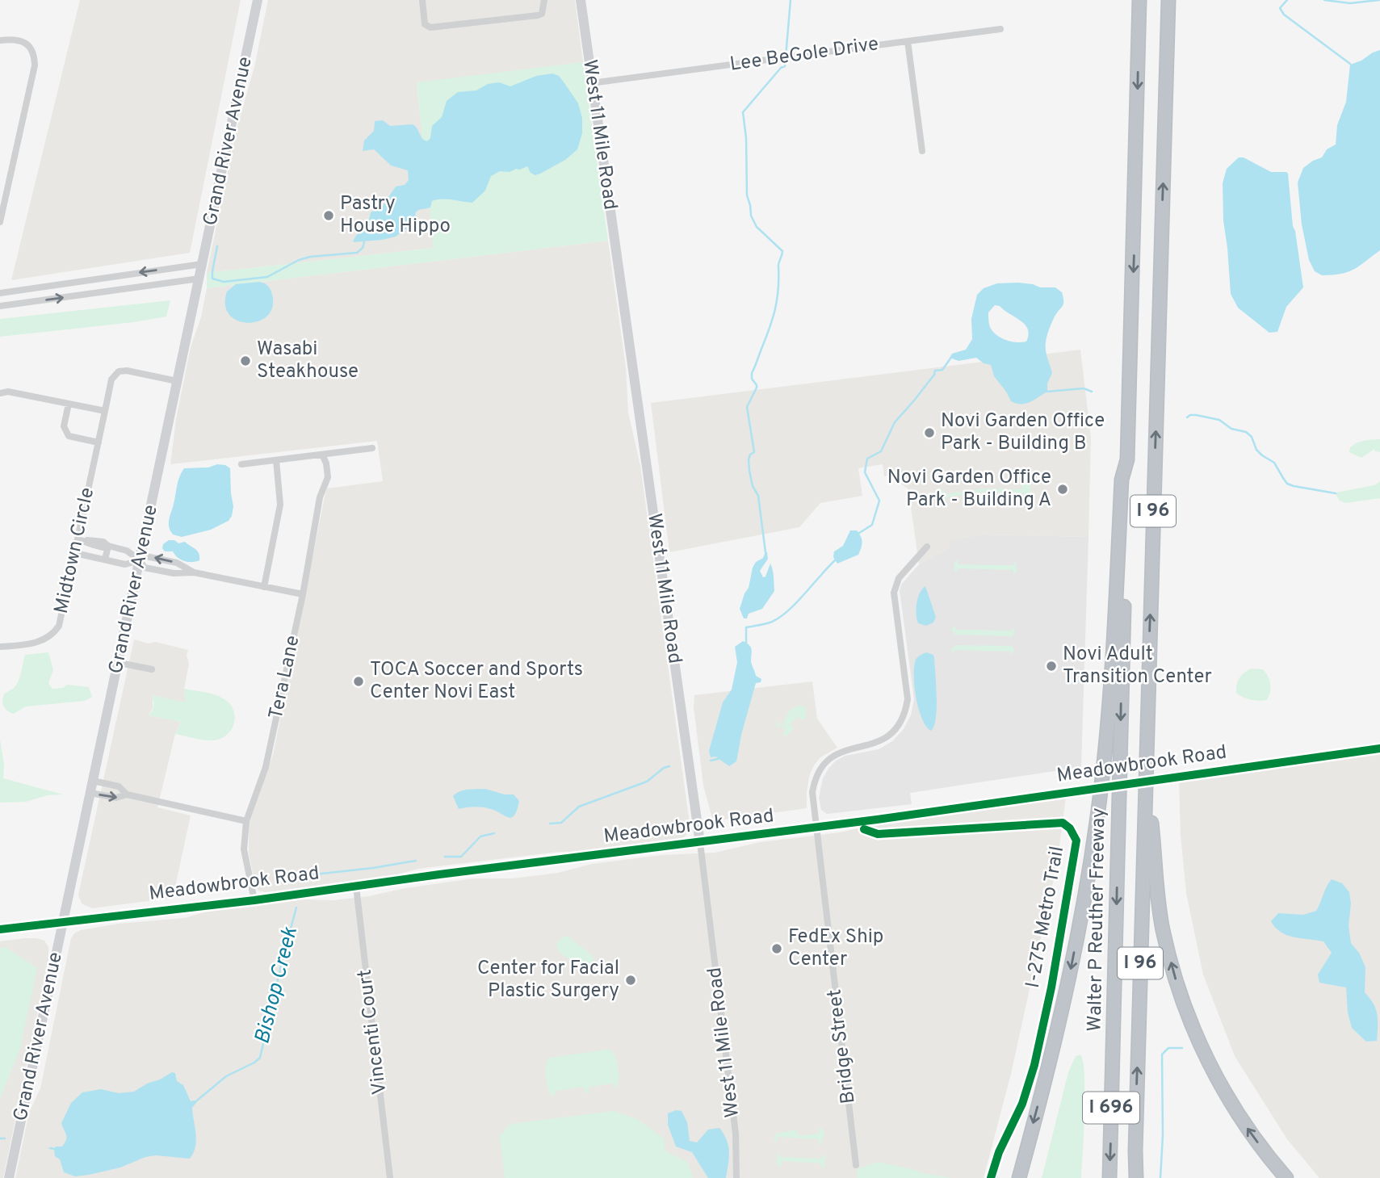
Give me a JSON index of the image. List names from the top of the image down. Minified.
{"streets":{"highway":["I 96","Walter P Reuther Freeway","I 696"],"street":["Lee BeGole Drive","West 11 Mile Road","Grand River Avenue","Midtown Circle","Tera Lane","Meadowbrook Road","Vincenti Court","Bridge Street"],"cycle path":["I-275 Metro Trail"]},"crossings":[["Lee BeGole Drive","West 11 Mile Road"],["West 11 Mile Road","Meadowbrook Road"],["Grand River Avenue","Midtown Circle"],["Grand River Avenue","Meadowbrook Road"],["Tera Lane","Meadowbrook Road"],["Meadowbrook Road","Vincenti Court"],["Meadowbrook Road","Bridge Street"]],"water":["Bishop Creek"],"places":["Pastry House Hippo","Wasabi Steakhouse","Novi Garden Office Park - Building B","Novi Garden Office Park - Building A","Novi Adult Transition Center","TOCA Soccer and Sports Center Novi East","FedEx Ship Center","Center for Facial Plastic Surgery"]}
